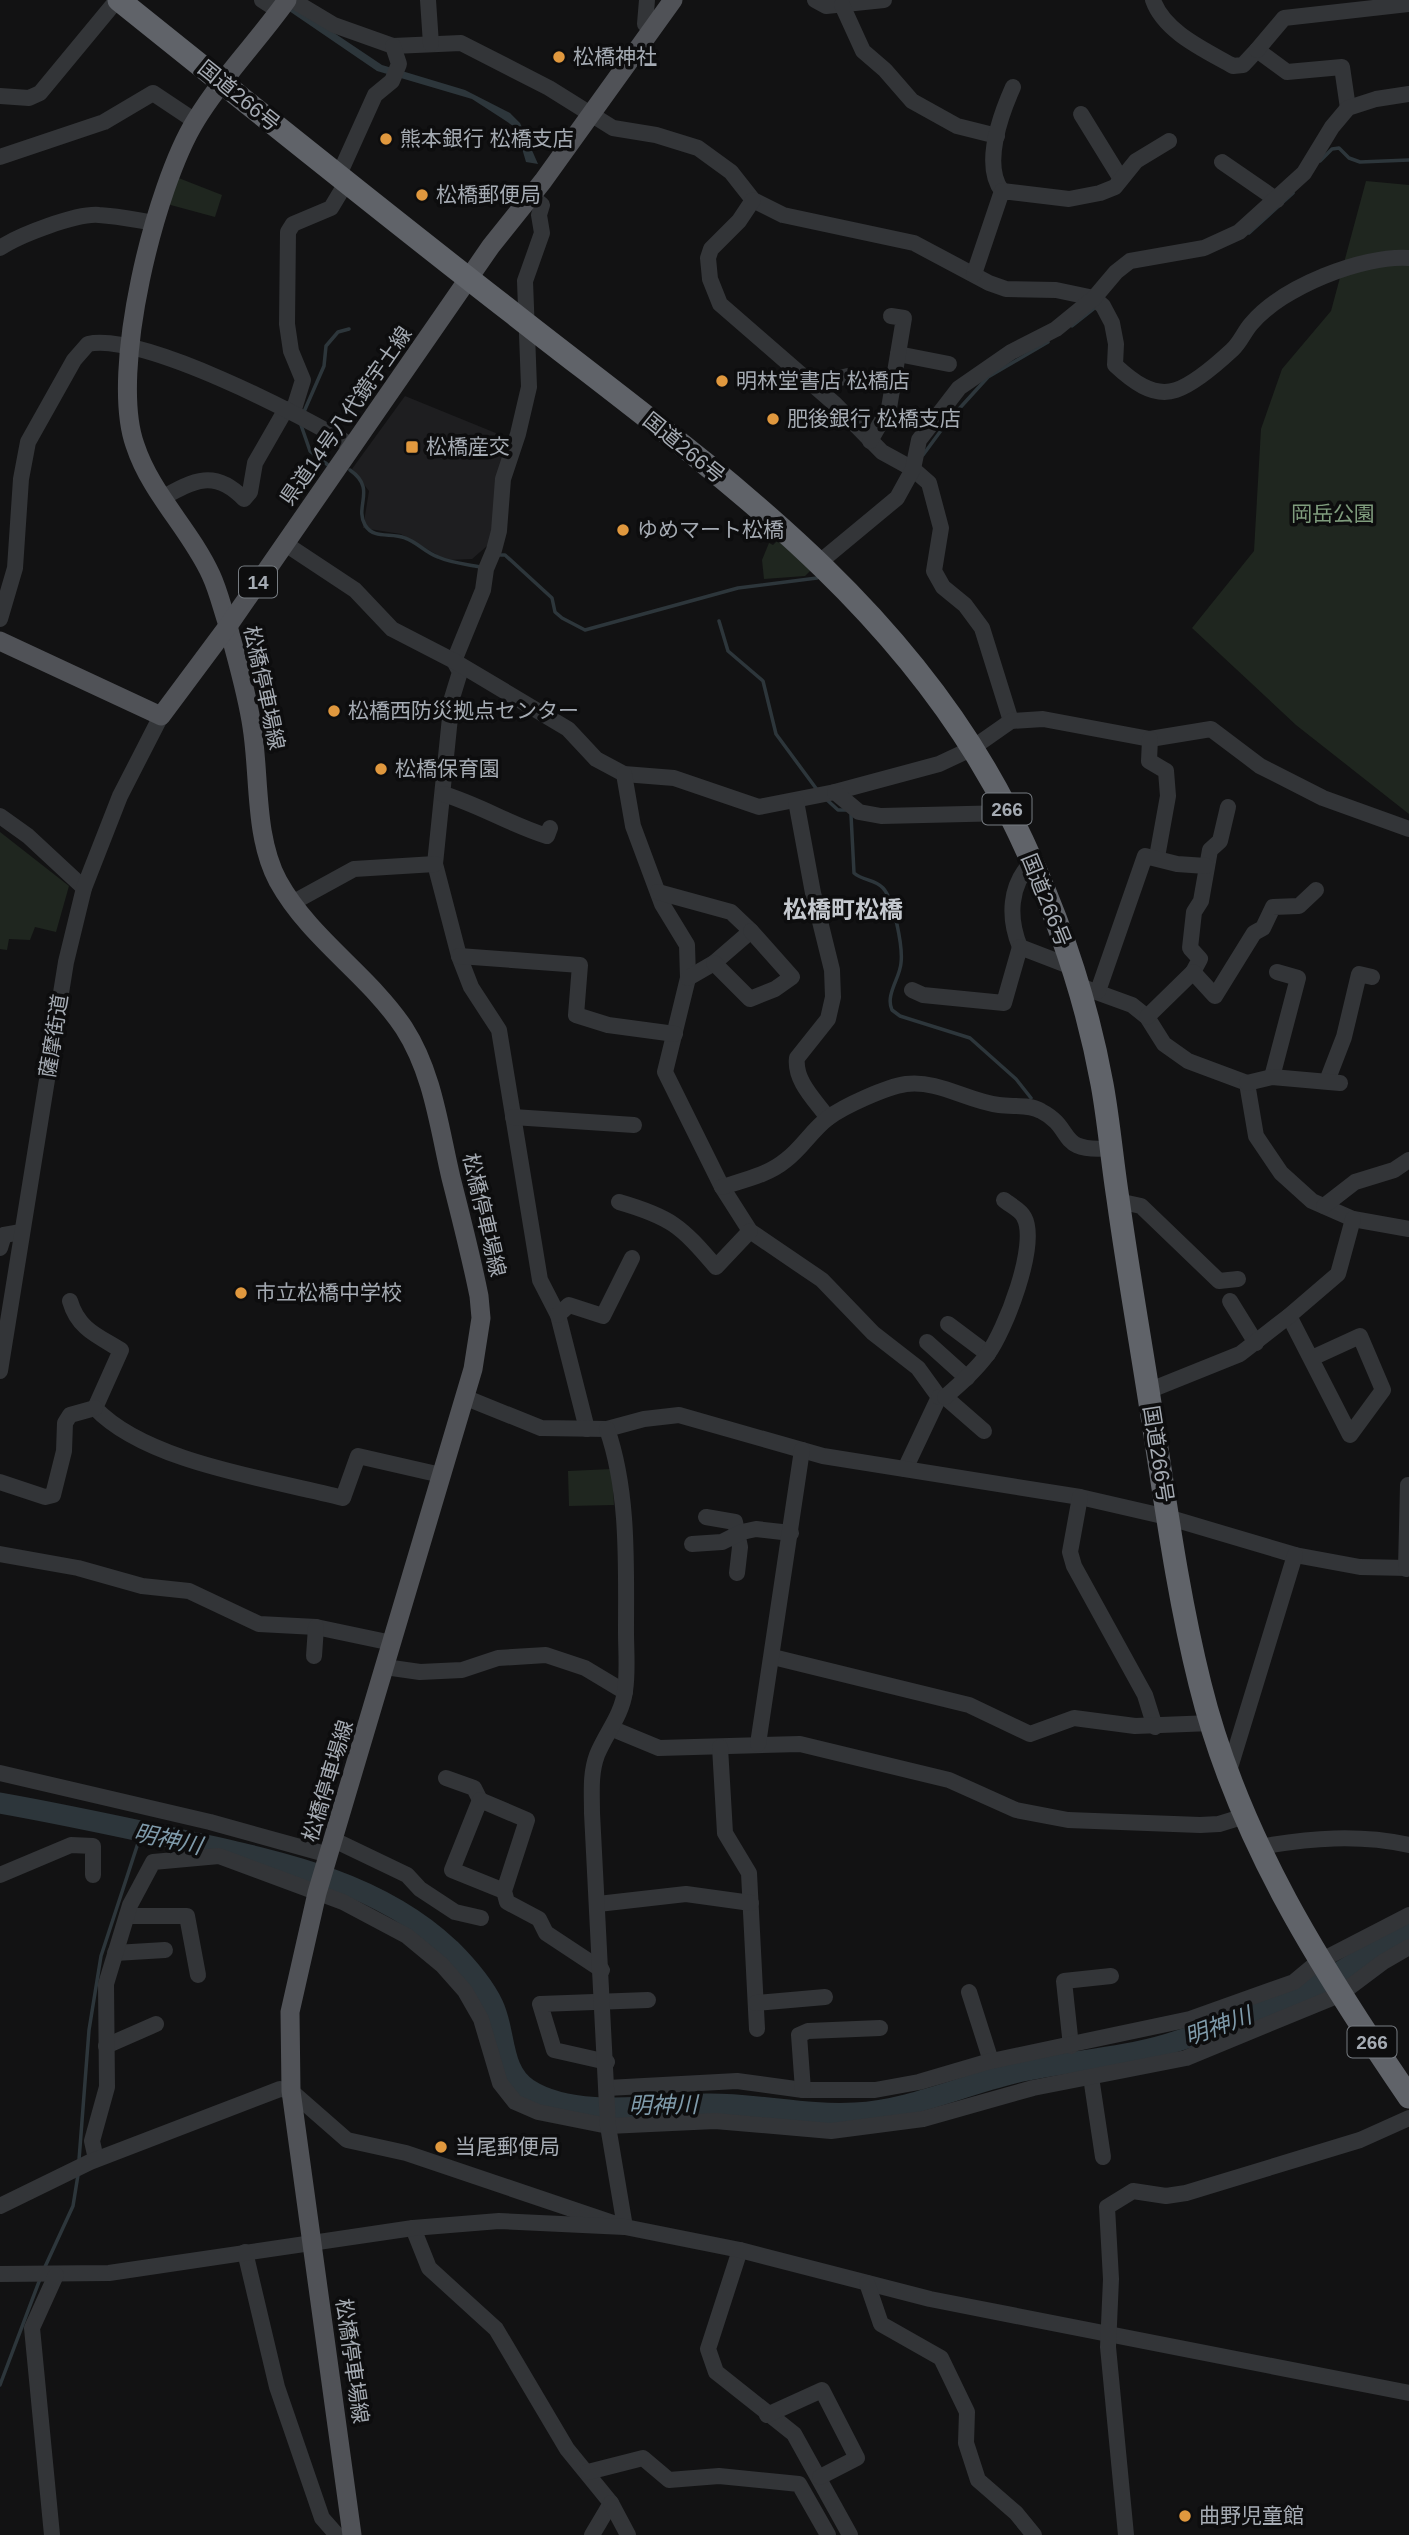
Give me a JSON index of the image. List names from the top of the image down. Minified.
{"streets":{"highway":["国道266号","266"],"main road":["県道14号八代鏡宇土線","14","松橋停車場線"],"street":["薩摩街道"]},"crossings":[["国道266号","県道14号八代鏡宇土線"],["国道266号","松橋停車場線"],["県道14号八代鏡宇土線","松橋停車場線"],["県道14号八代鏡宇土線","薩摩街道"]],"districts":["松橋町松橋"],"water":["明神川"],"parks":["岡岳公園"],"places":{"other":["松橋神社","熊本銀行 松橋支店","松橋郵便局","明林堂書店 松橋店","肥後銀行 松橋支店","ゆめマート松橋","松橋西防災拠点センター","松橋保育園","市立松橋中学校","当尾郵便局","曲野児童館"],"transit":["松橋産交"]}}
